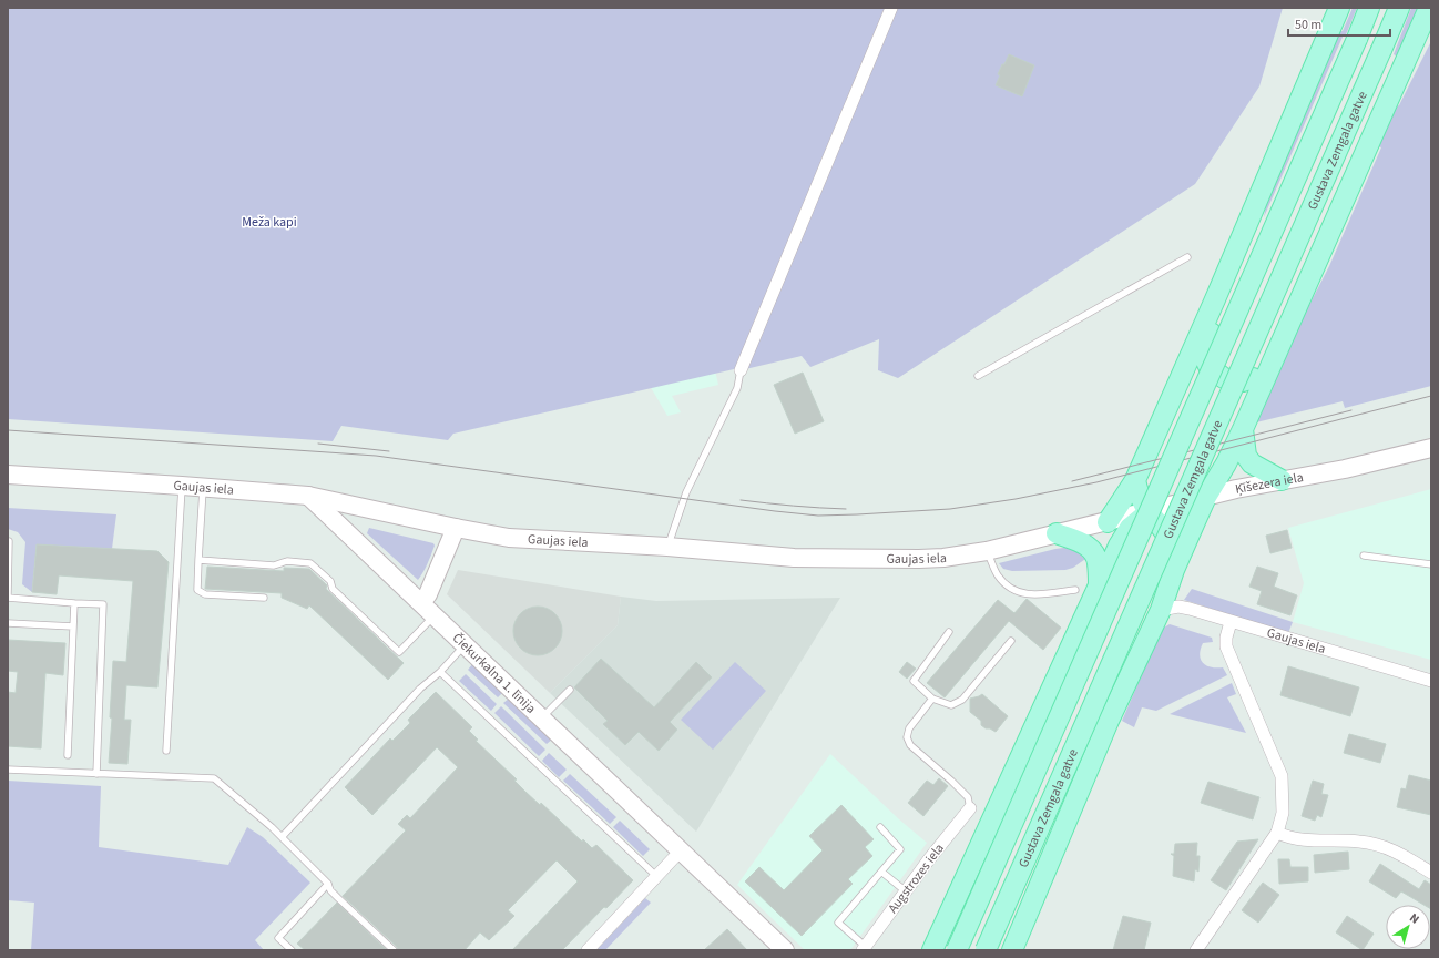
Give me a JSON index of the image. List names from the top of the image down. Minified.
{"streets":{"main road":["Gustava Zemgala gatve"],"street":["Ķīšezera iela","Gaujas iela","Čiekurkalna 1. līnija","Augstrozes iela"]},"crossings":[["Ķīšezera iela","Gaujas iela"],["Gaujas iela","Čiekurkalna 1. līnija"]],"parks":["Meža kapi"],"scale_bar":"50 m","north":"top right"}
